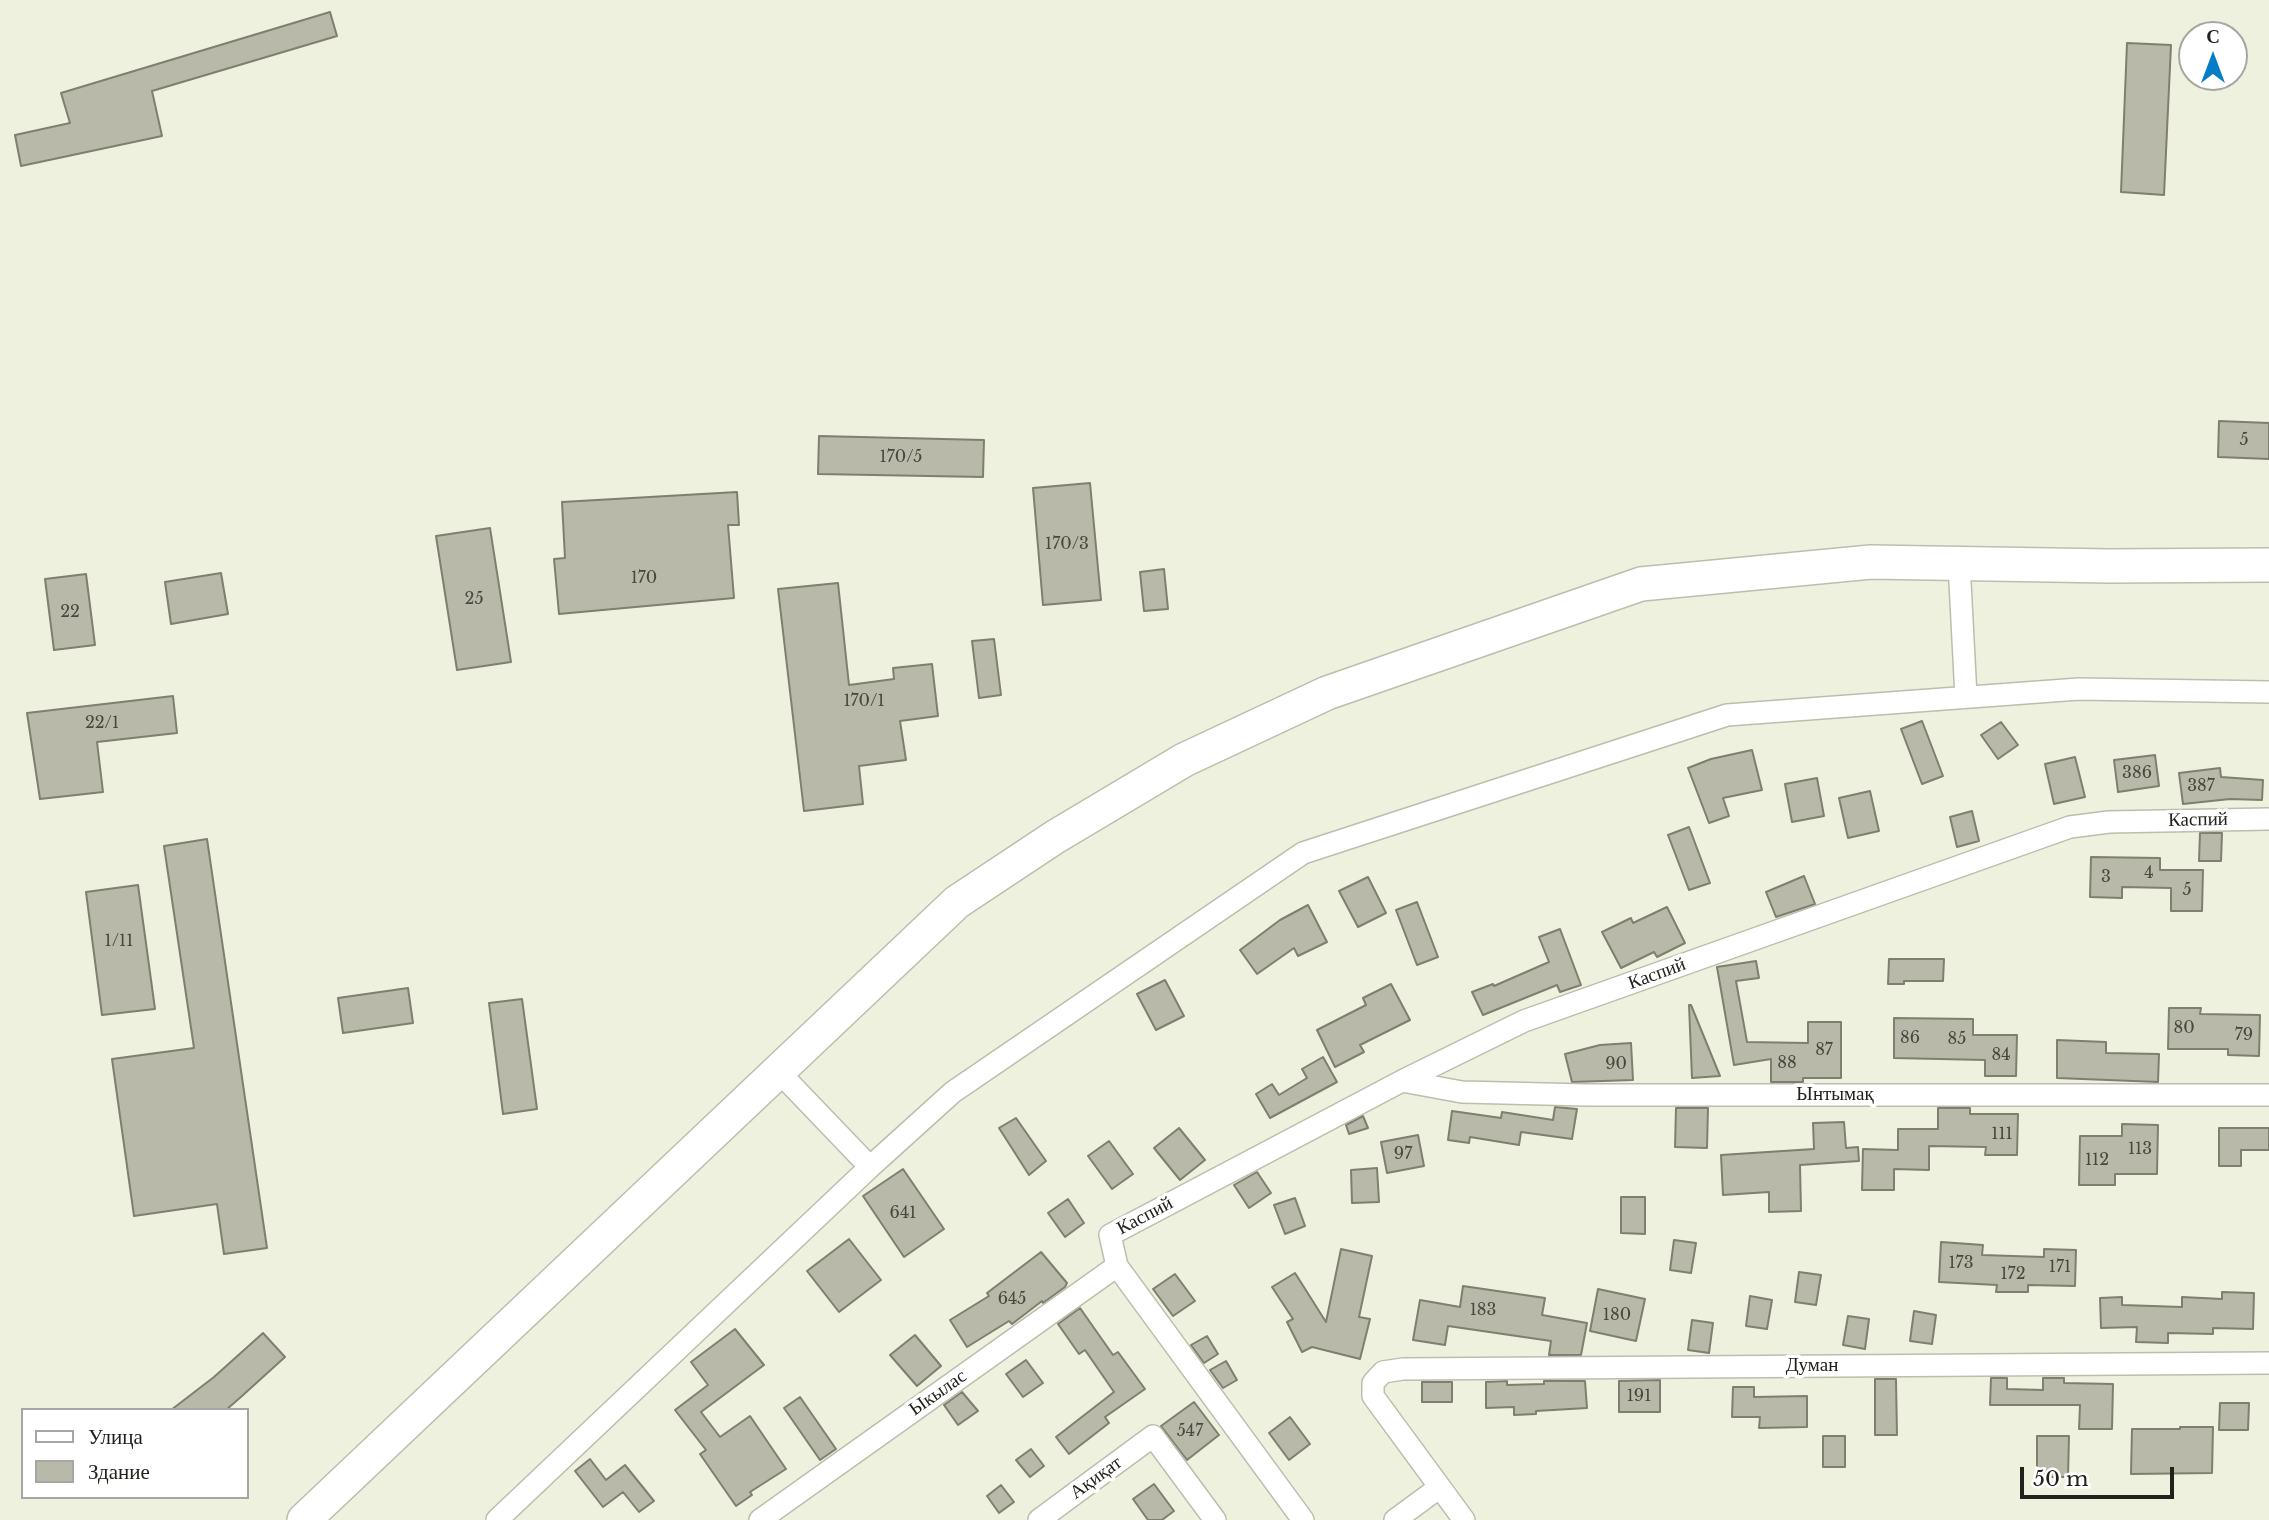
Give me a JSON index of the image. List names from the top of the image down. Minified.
{"streets":{"street":["Каспий","Ынтымақ","Думан","Ыкылас","Ақиқат"]},"crossings":[["Каспий","Ынтымақ"],["Каспий","Ыкылас"]],"house_numbers":["5","170/5","170/3","170","25","22","170/1","22/1","386","387","4","3","5","1/11","80","79","86","85","87","84","88","90","111","113","97","112","641","173","171","172","645","183","180","191","547"],"legend":["Улица","Здание"],"scale_bar":"50 m","north":"top"}
